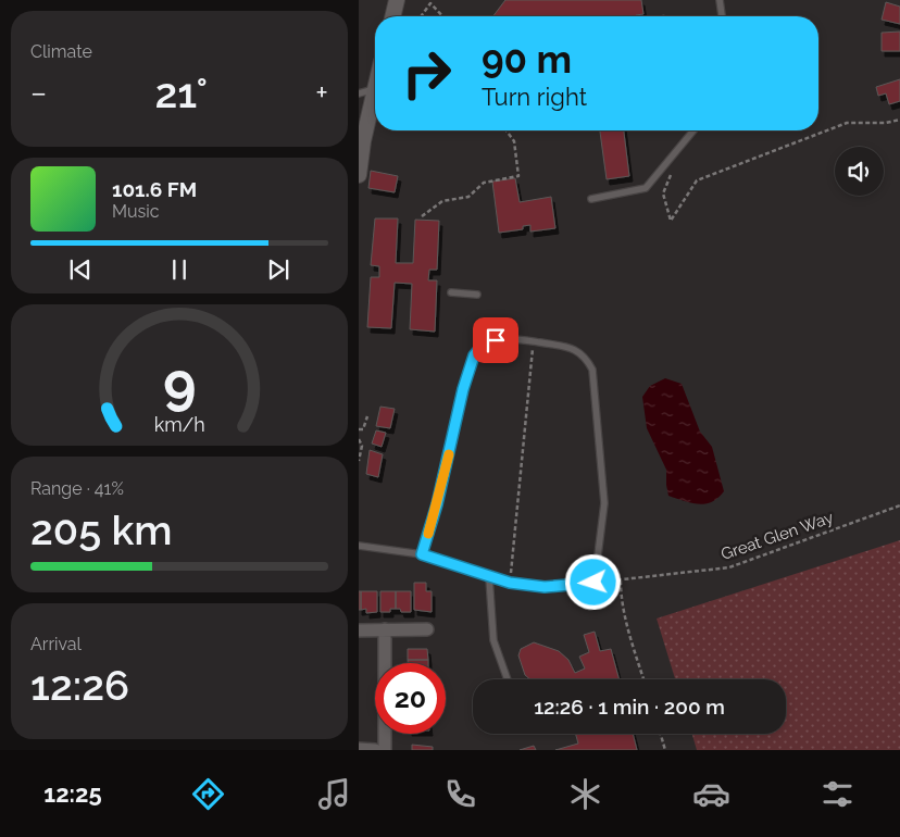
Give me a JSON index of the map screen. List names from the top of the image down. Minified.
{"streets":{"path":["Great Glen Way"]},"page":{"tile":["Climate",["Range · 41%","205 km"],["Arrival","12:26"]],"turn":["90 m","Turn right"],"heat":["−","21°","+"],"song":["101.6 FM","Music"],"limit":"20","trip":"12:26 · 1 min · 200 m","tabs":"12:25","gauge":["9","km/h"]}}
